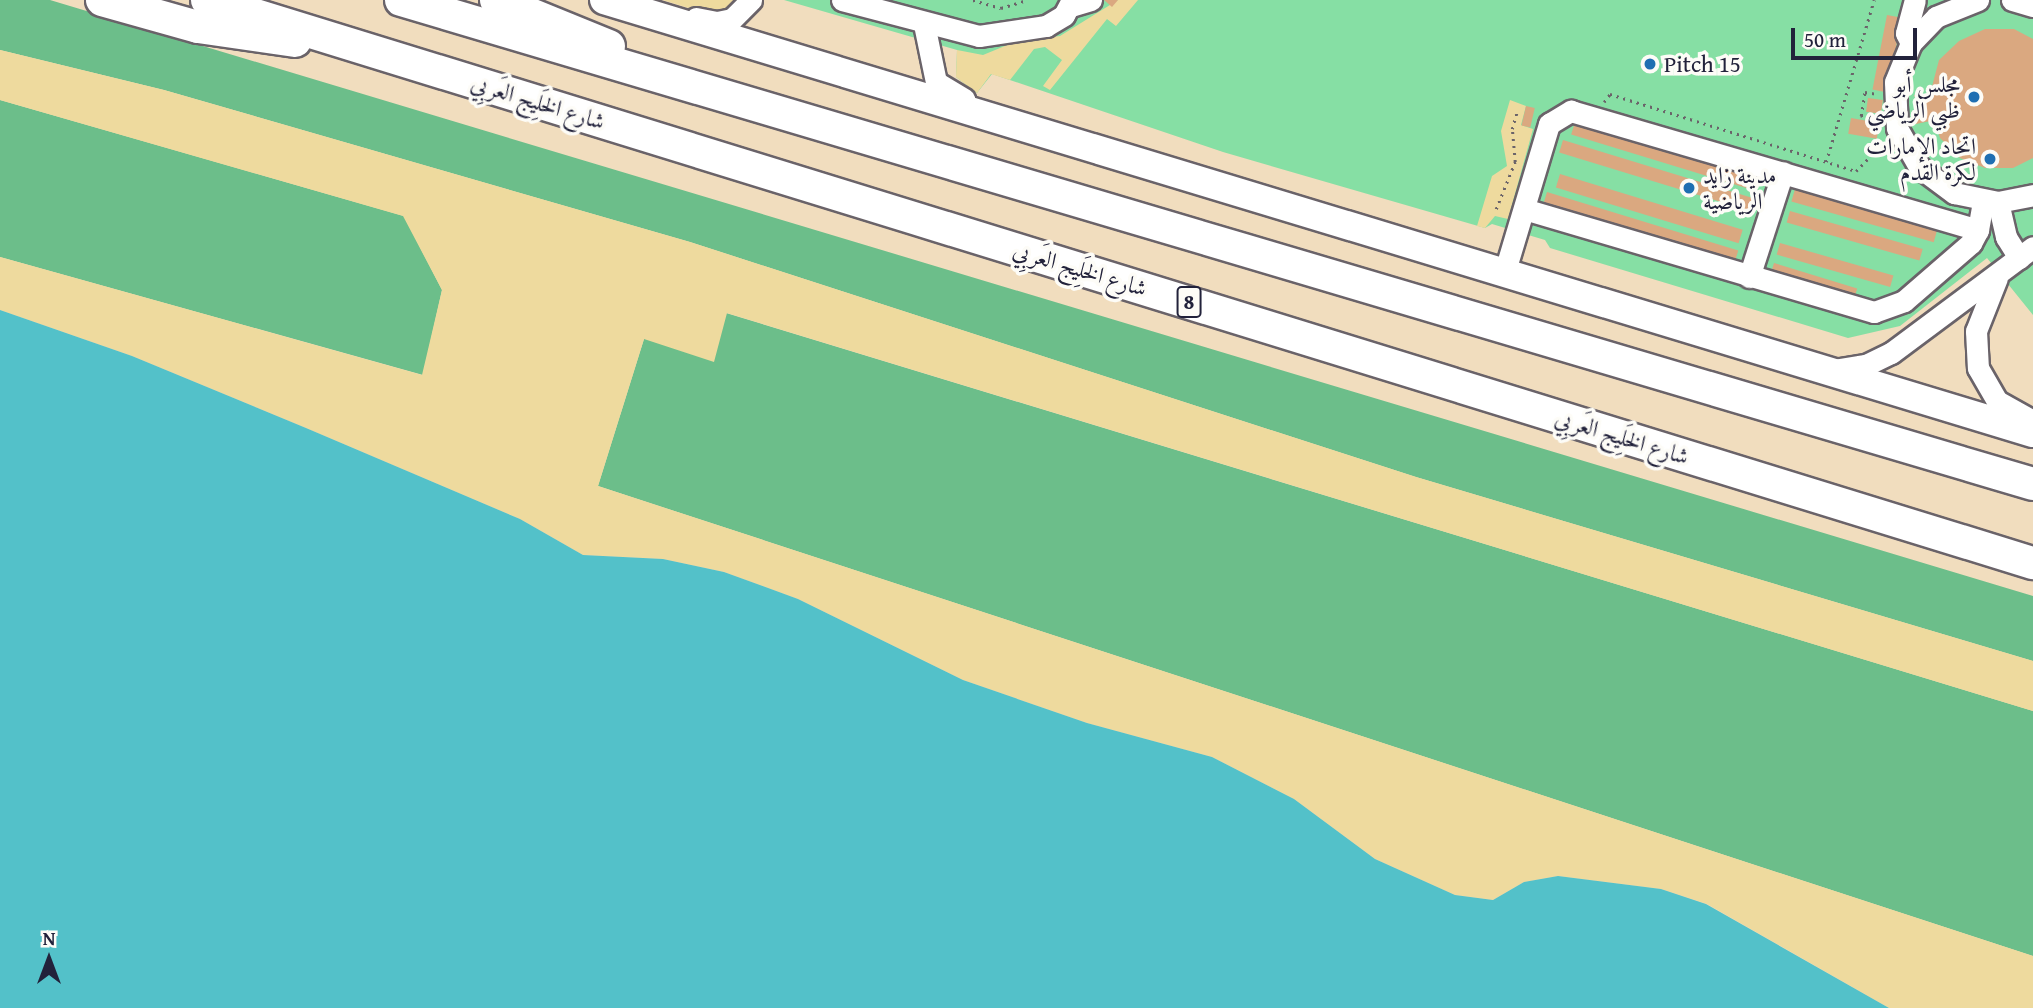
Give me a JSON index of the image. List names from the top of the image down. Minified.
{"streets":{"highway":["شارع الخَلِيج العَربِي","8"]},"places":["Pitch 15","مجلس أبو ظبي الرياضي","اتحاد الإمارات لكرة القدم","مدينة زايد الرياضية"],"scale_bar":"50 m","north":"top"}
